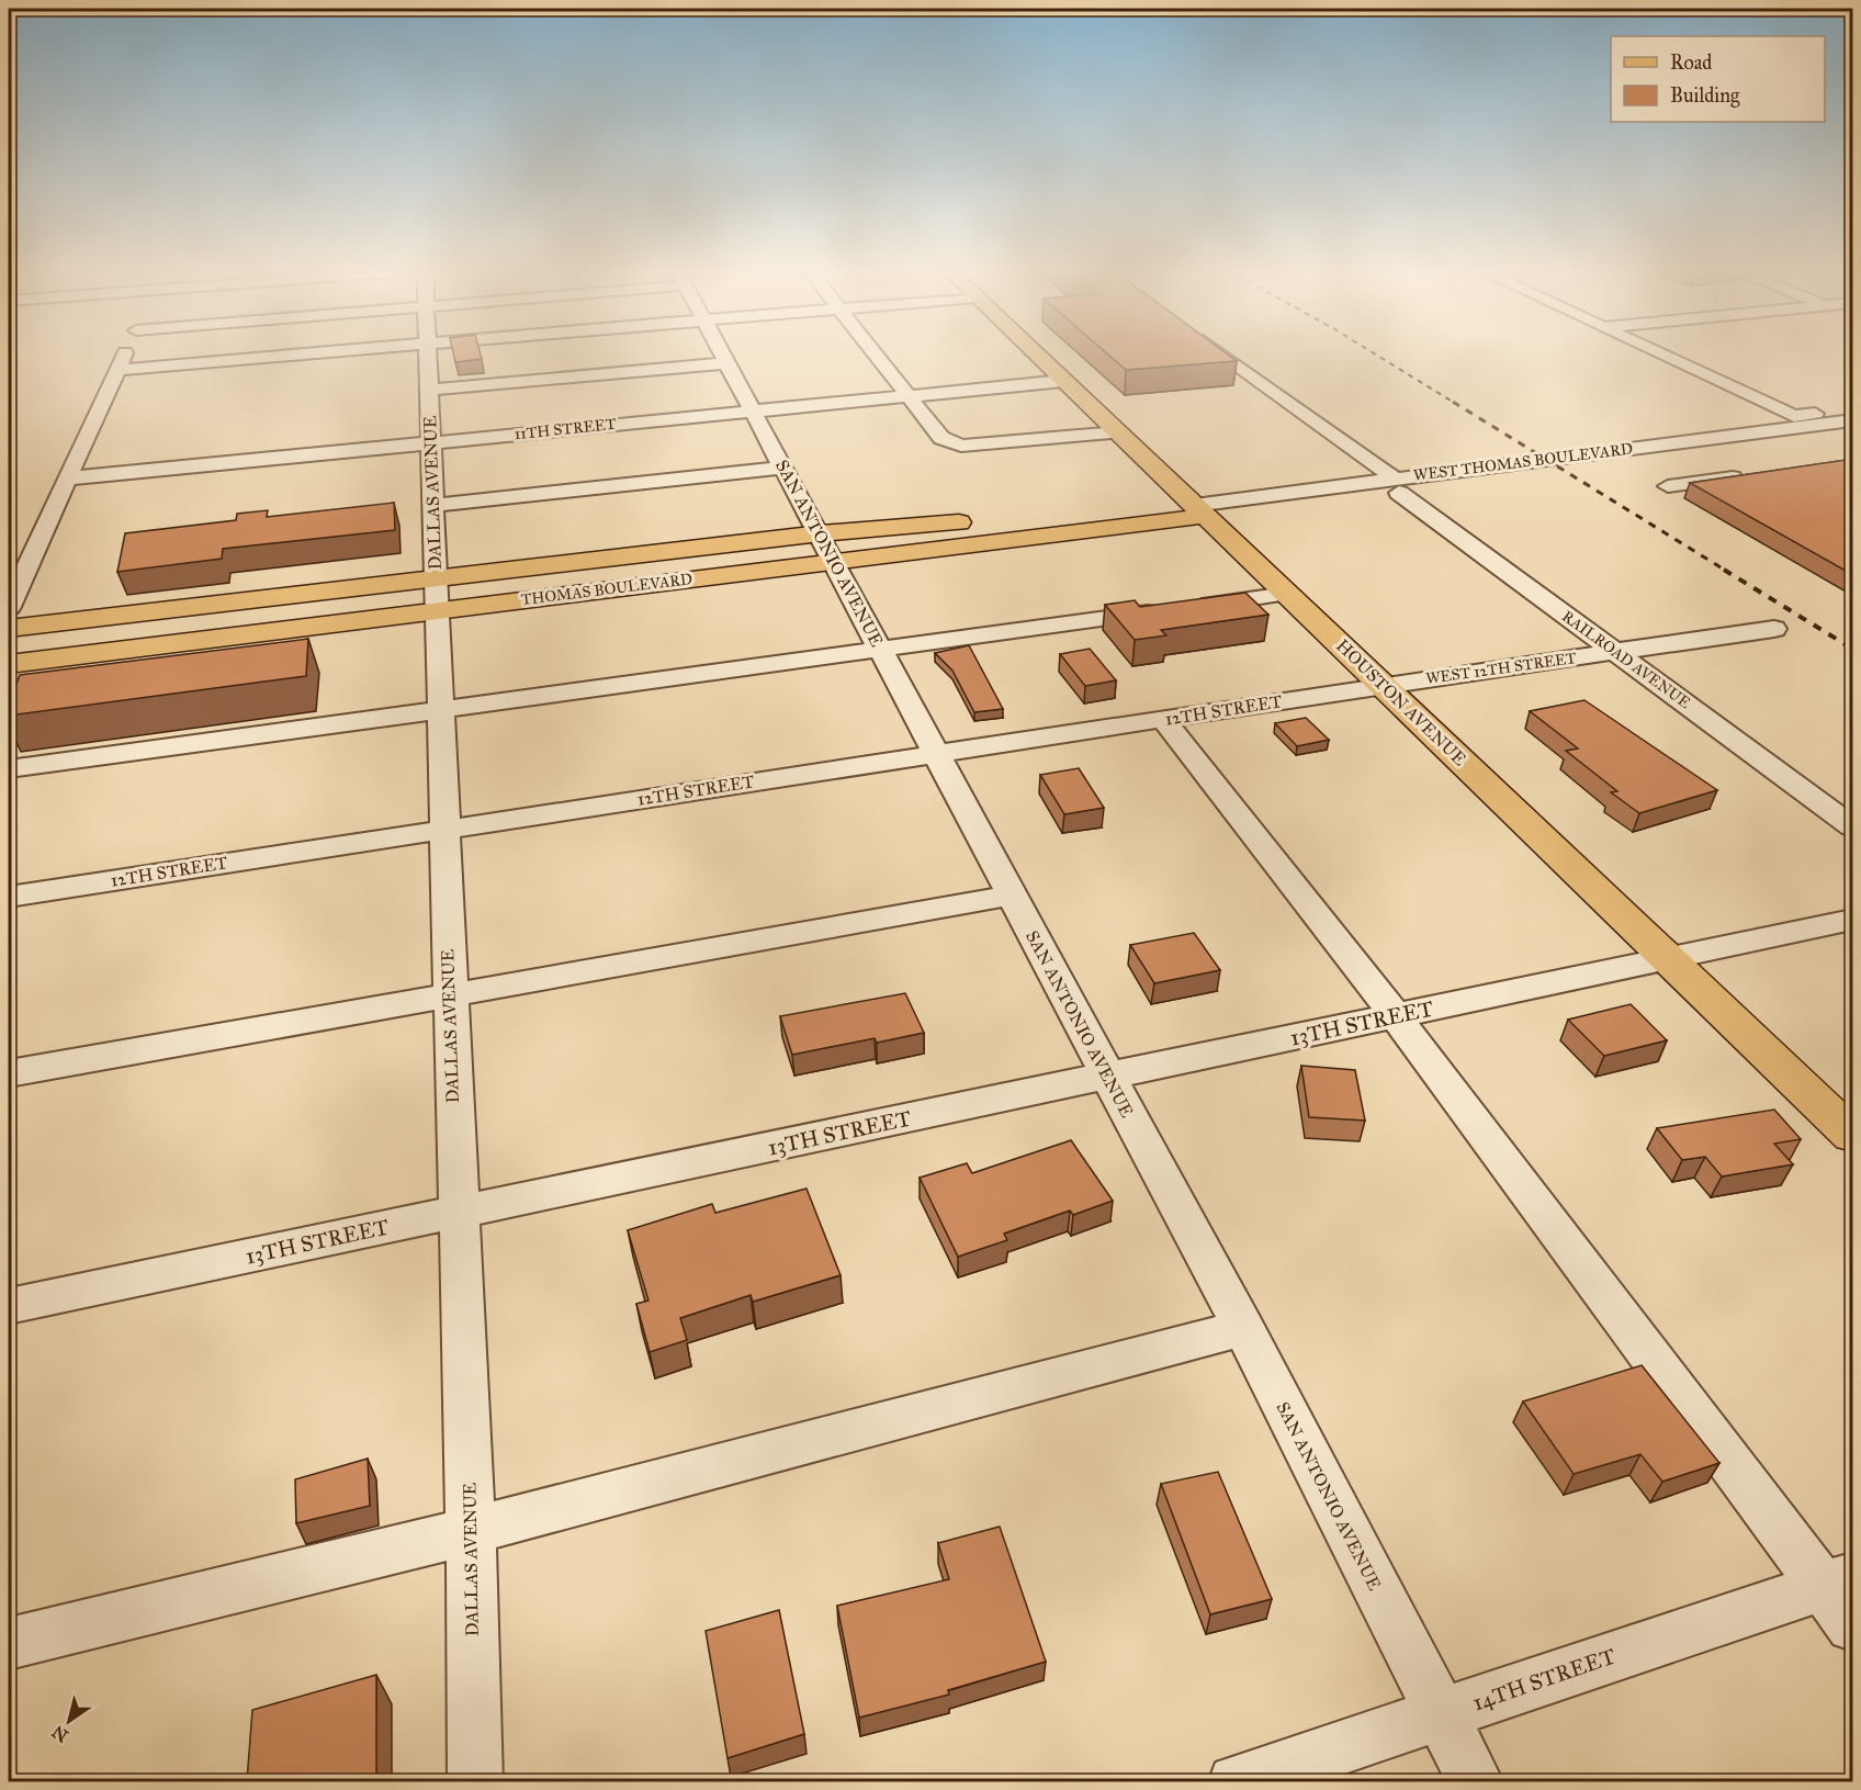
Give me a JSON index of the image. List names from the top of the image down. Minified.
{"streets":{"main road":["THOMAS BOULEVARD","HOUSTON AVENUE"],"street":["11TH STREET","WEST THOMAS BOULEVARD","DALLAS AVENUE","SAN ANTONIO AVENUE","RAILROAD AVENUE","WEST 12TH STREET","12TH STREET","13TH STREET","14TH STREET"]},"crossings":[["11TH STREET","DALLAS AVENUE"],["11TH STREET","SAN ANTONIO AVENUE"],["11TH STREET","HOUSTON AVENUE"],["WEST THOMAS BOULEVARD","THOMAS BOULEVARD"],["WEST THOMAS BOULEVARD","RAILROAD AVENUE"],["WEST THOMAS BOULEVARD","HOUSTON AVENUE"],["DALLAS AVENUE","THOMAS BOULEVARD"],["DALLAS AVENUE","12TH STREET"],["DALLAS AVENUE","13TH STREET"],["SAN ANTONIO AVENUE","THOMAS BOULEVARD"],["SAN ANTONIO AVENUE","12TH STREET"],["SAN ANTONIO AVENUE","13TH STREET"],["SAN ANTONIO AVENUE","14TH STREET"],["THOMAS BOULEVARD","HOUSTON AVENUE"],["RAILROAD AVENUE","WEST 12TH STREET"],["WEST 12TH STREET","HOUSTON AVENUE"],["WEST 12TH STREET","12TH STREET"],["HOUSTON AVENUE","12TH STREET"],["HOUSTON AVENUE","13TH STREET"]],"legend":["Road","Building"],"north":"bottom left"}
